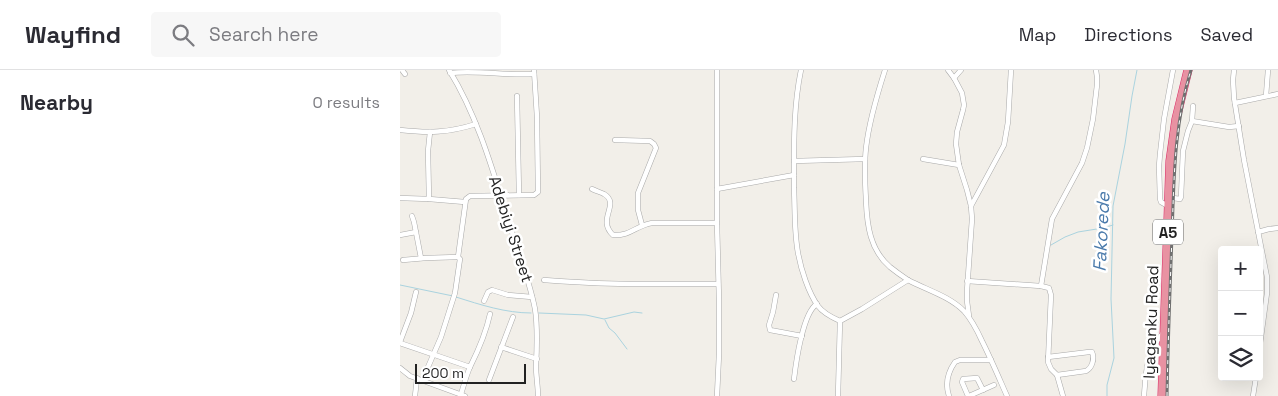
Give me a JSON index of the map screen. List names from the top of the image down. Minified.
{"streets":{"highway":["A5","Iyaganku Road"],"street":["Adebiyi Street"]},"water":["Fakorede"],"scale_bar":"200 m","page":{"header":"Wayfind","search":"Search here","nav":["Map","Directions","Saved"],"heading":["Nearby","0 results"],"map_buttons":["+","−"],"scale":"200 m"}}
